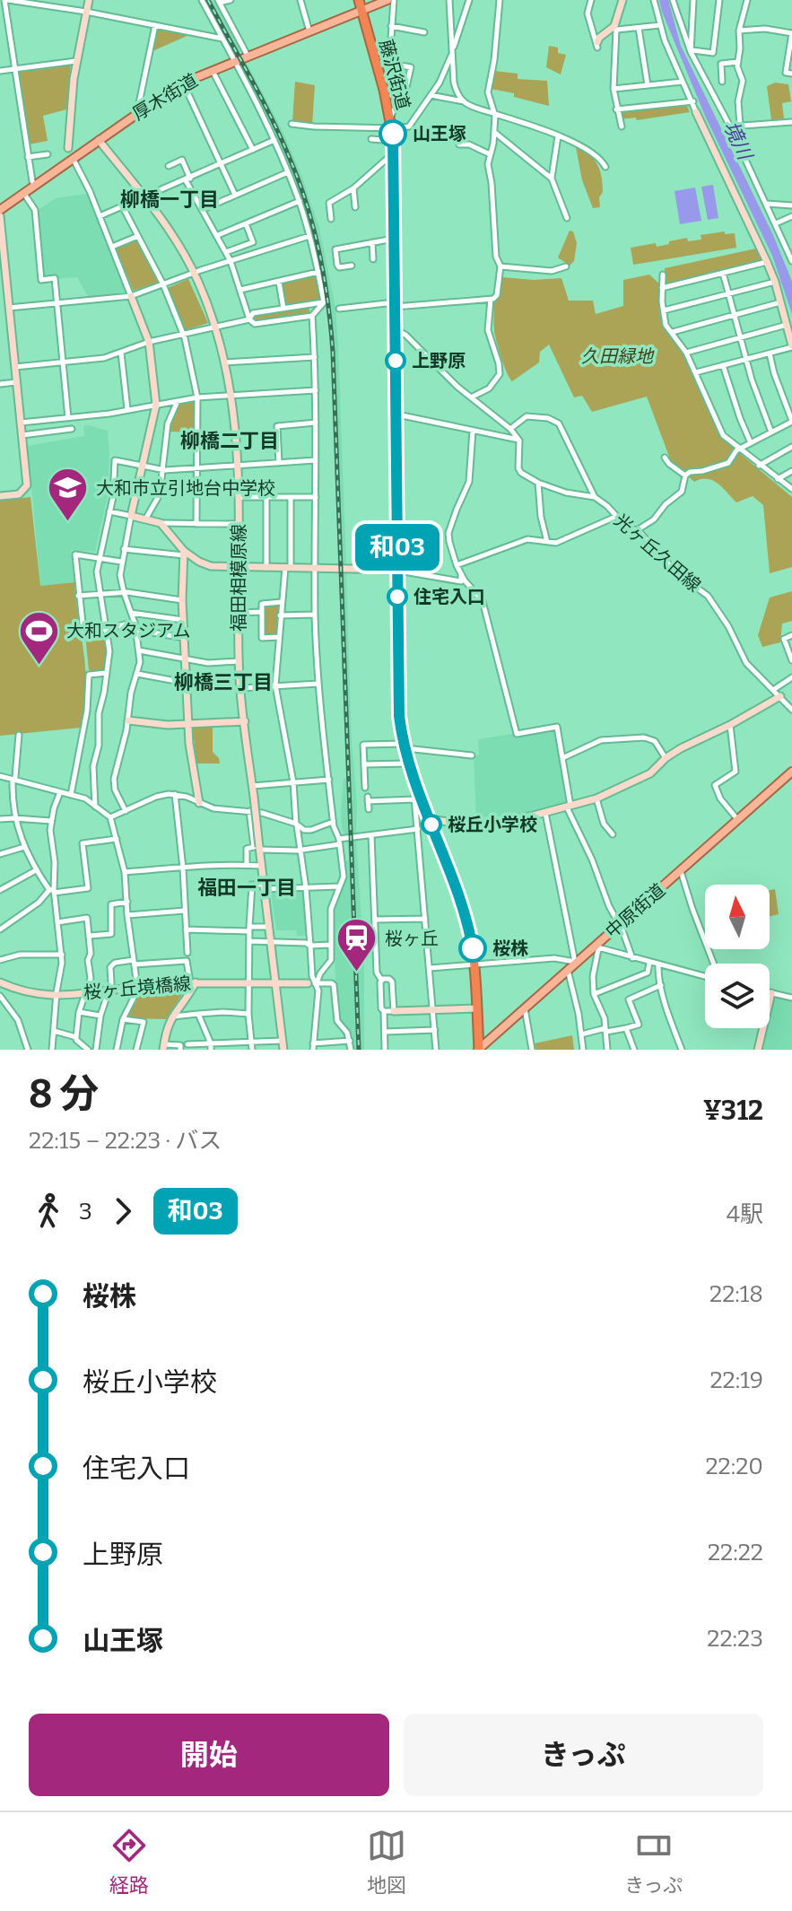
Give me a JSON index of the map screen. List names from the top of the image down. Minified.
{"streets":{"highway":["藤沢街道"],"main road":["厚木街道","中原街道"],"street":["光ヶ丘久田線","福田相模原線","桜ヶ丘境橋線"]},"crossings":[["藤沢街道","厚木街道"],["藤沢街道","中原街道"],["厚木街道","福田相模原線"],["福田相模原線","桜ヶ丘境橋線"]],"districts":["柳橋一丁目","柳橋二丁目","柳橋三丁目","福田一丁目"],"water":["境川"],"parks":["久田緑地"],"places":{"other":["山王塚","上野原","住宅入口","桜丘小学校","桜株"],"school or university":["大和市立引地台中学校"],"sports":["大和スタジアム"],"station":["桜ヶ丘"]},"lines":["bus line 和03"],"north":"top","page":{"on_map":"和03","heading":["8 分","22:15 – 22:23 · バス","¥312"],"legs":["3","和03","4駅"],"list":[{"name":"桜株","value":"22:18"},{"name":"桜丘小学校","value":"22:19"},{"name":"住宅入口","value":"22:20"},{"name":"上野原","value":"22:22"},{"name":"山王塚","value":"22:23"}],"buttons":["開始","きっぷ"],"tabs":["経路","地図","きっぷ"]}}
